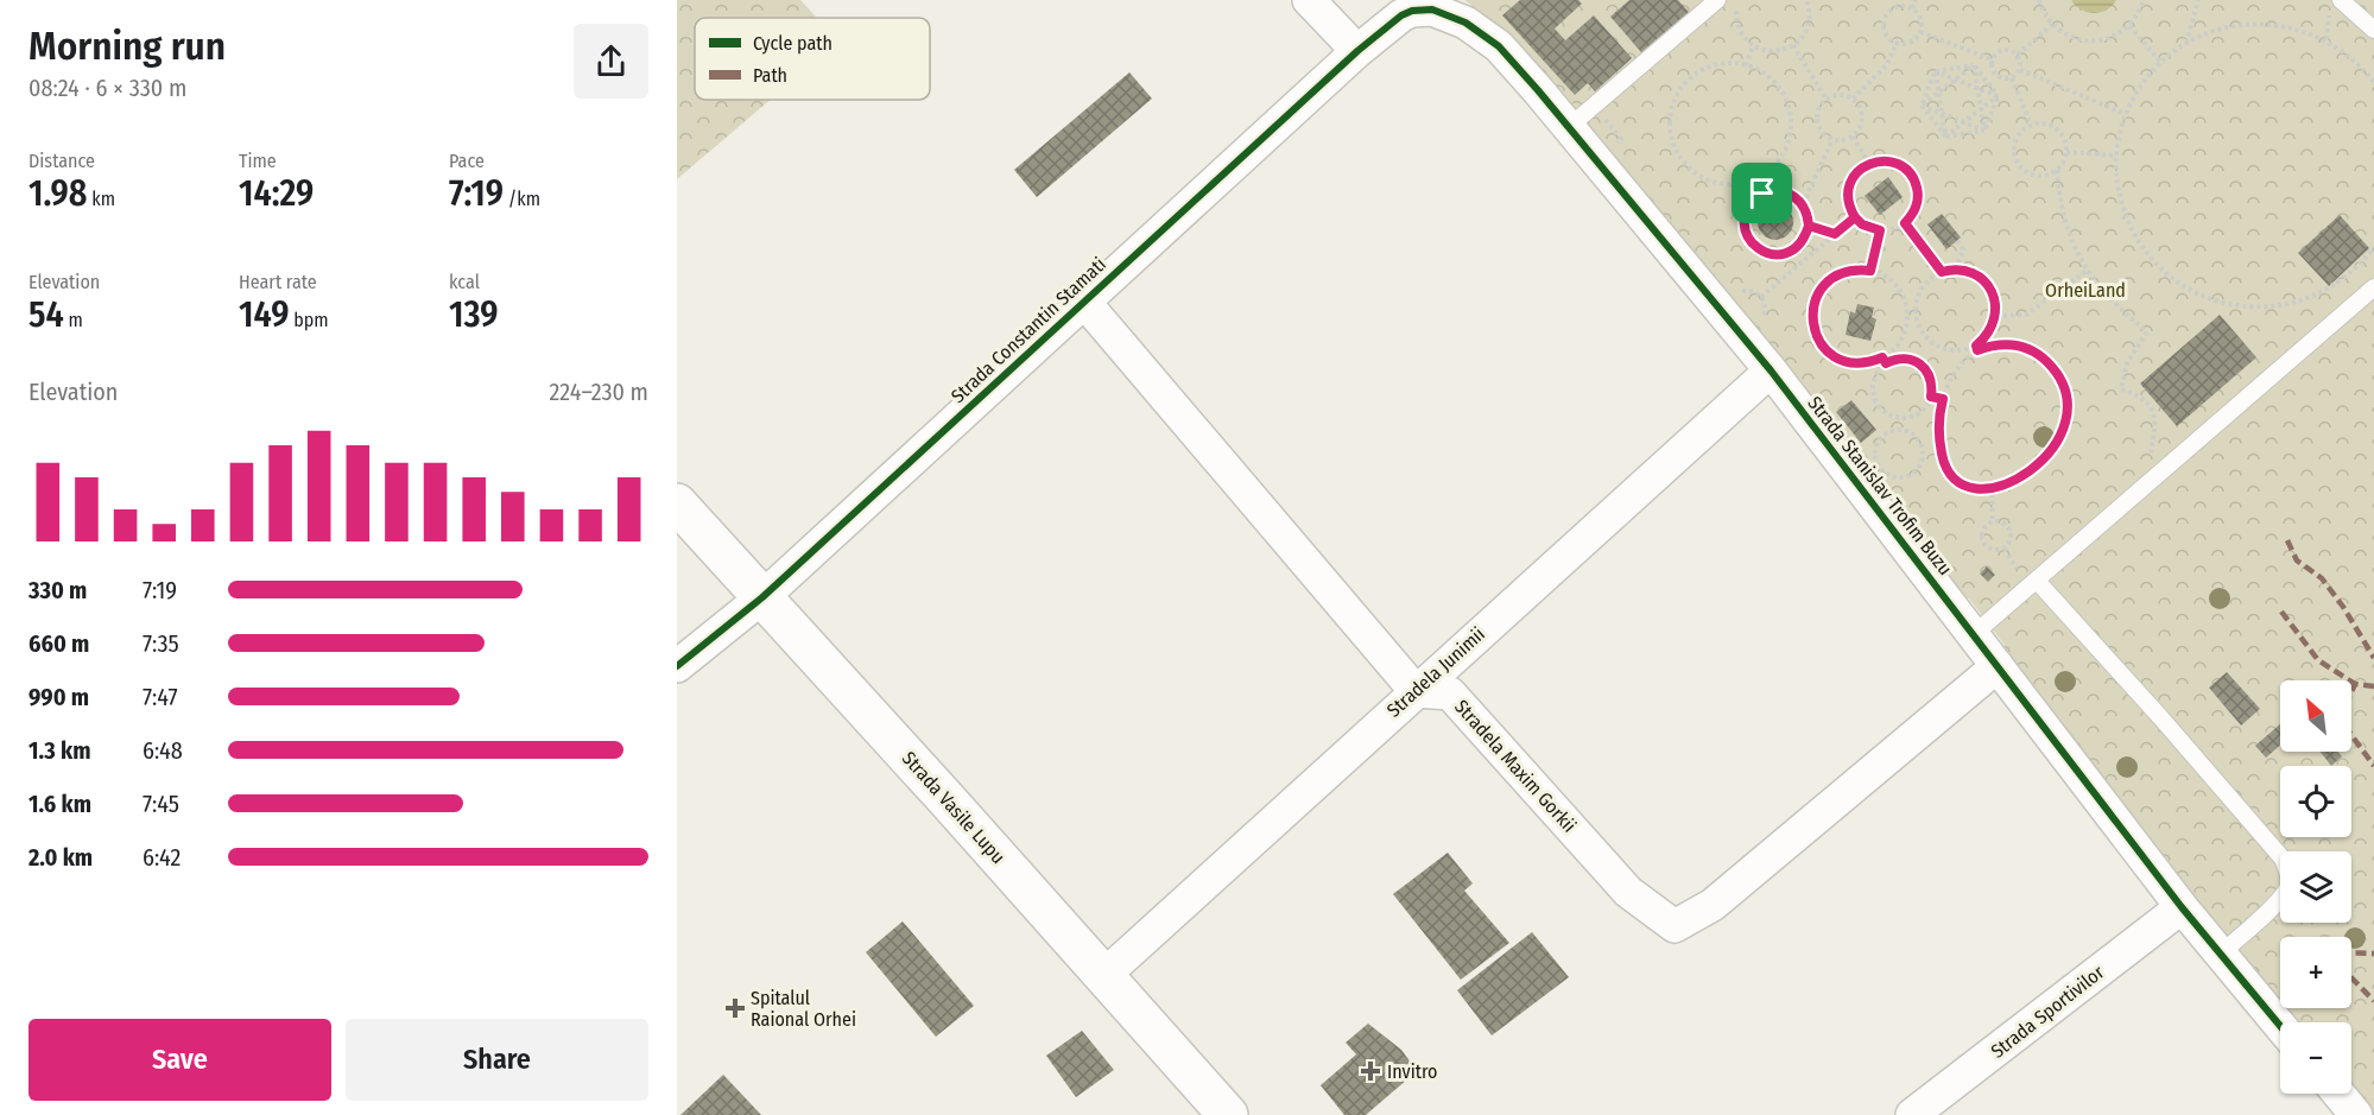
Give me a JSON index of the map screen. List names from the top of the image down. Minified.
{"streets":{"main road":["Strada Vasile Lupu"],"street":["Strada Constantin Stamati","Strada Stanislav Trofim Buzu","Stradela Junimii","Stradela Maxim Gorkii","Strada Sportivilor"]},"crossings":[["Strada Constantin Stamati","Strada Stanislav Trofim Buzu"],["Strada Constantin Stamati","Strada Vasile Lupu"],["Strada Stanislav Trofim Buzu","Stradela Junimii"],["Strada Stanislav Trofim Buzu","Stradela Maxim Gorkii"],["Strada Stanislav Trofim Buzu","Strada Sportivilor"],["Stradela Junimii","Stradela Maxim Gorkii"],["Stradela Junimii","Strada Vasile Lupu"]],"parks":["OrheiLand"],"places":{"health":["Spitalul Raional Orhei","Invitro"]},"legend":["Cycle path","Path"],"north":"top left","page":{"heading":["Morning run","08:24 · 6 × 330 m"],"stats":[["Distance","1.98 km"],["Time","14:29"],["Pace","7:19 /km"],["Elevation","54 m"],["Heart rate","149 bpm"],["kcal","139"]],"chart":["Elevation","224–230 m"],"list":[{"name":"330 m","note":"7:19"},{"name":"660 m","note":"7:35"},{"name":"990 m","note":"7:47"},{"name":"1.3 km","note":"6:48"},{"name":"1.6 km","note":"7:45"},{"name":"2.0 km","note":"6:42"}],"map_buttons":["+","−"],"buttons":["Save","Share"]}}
